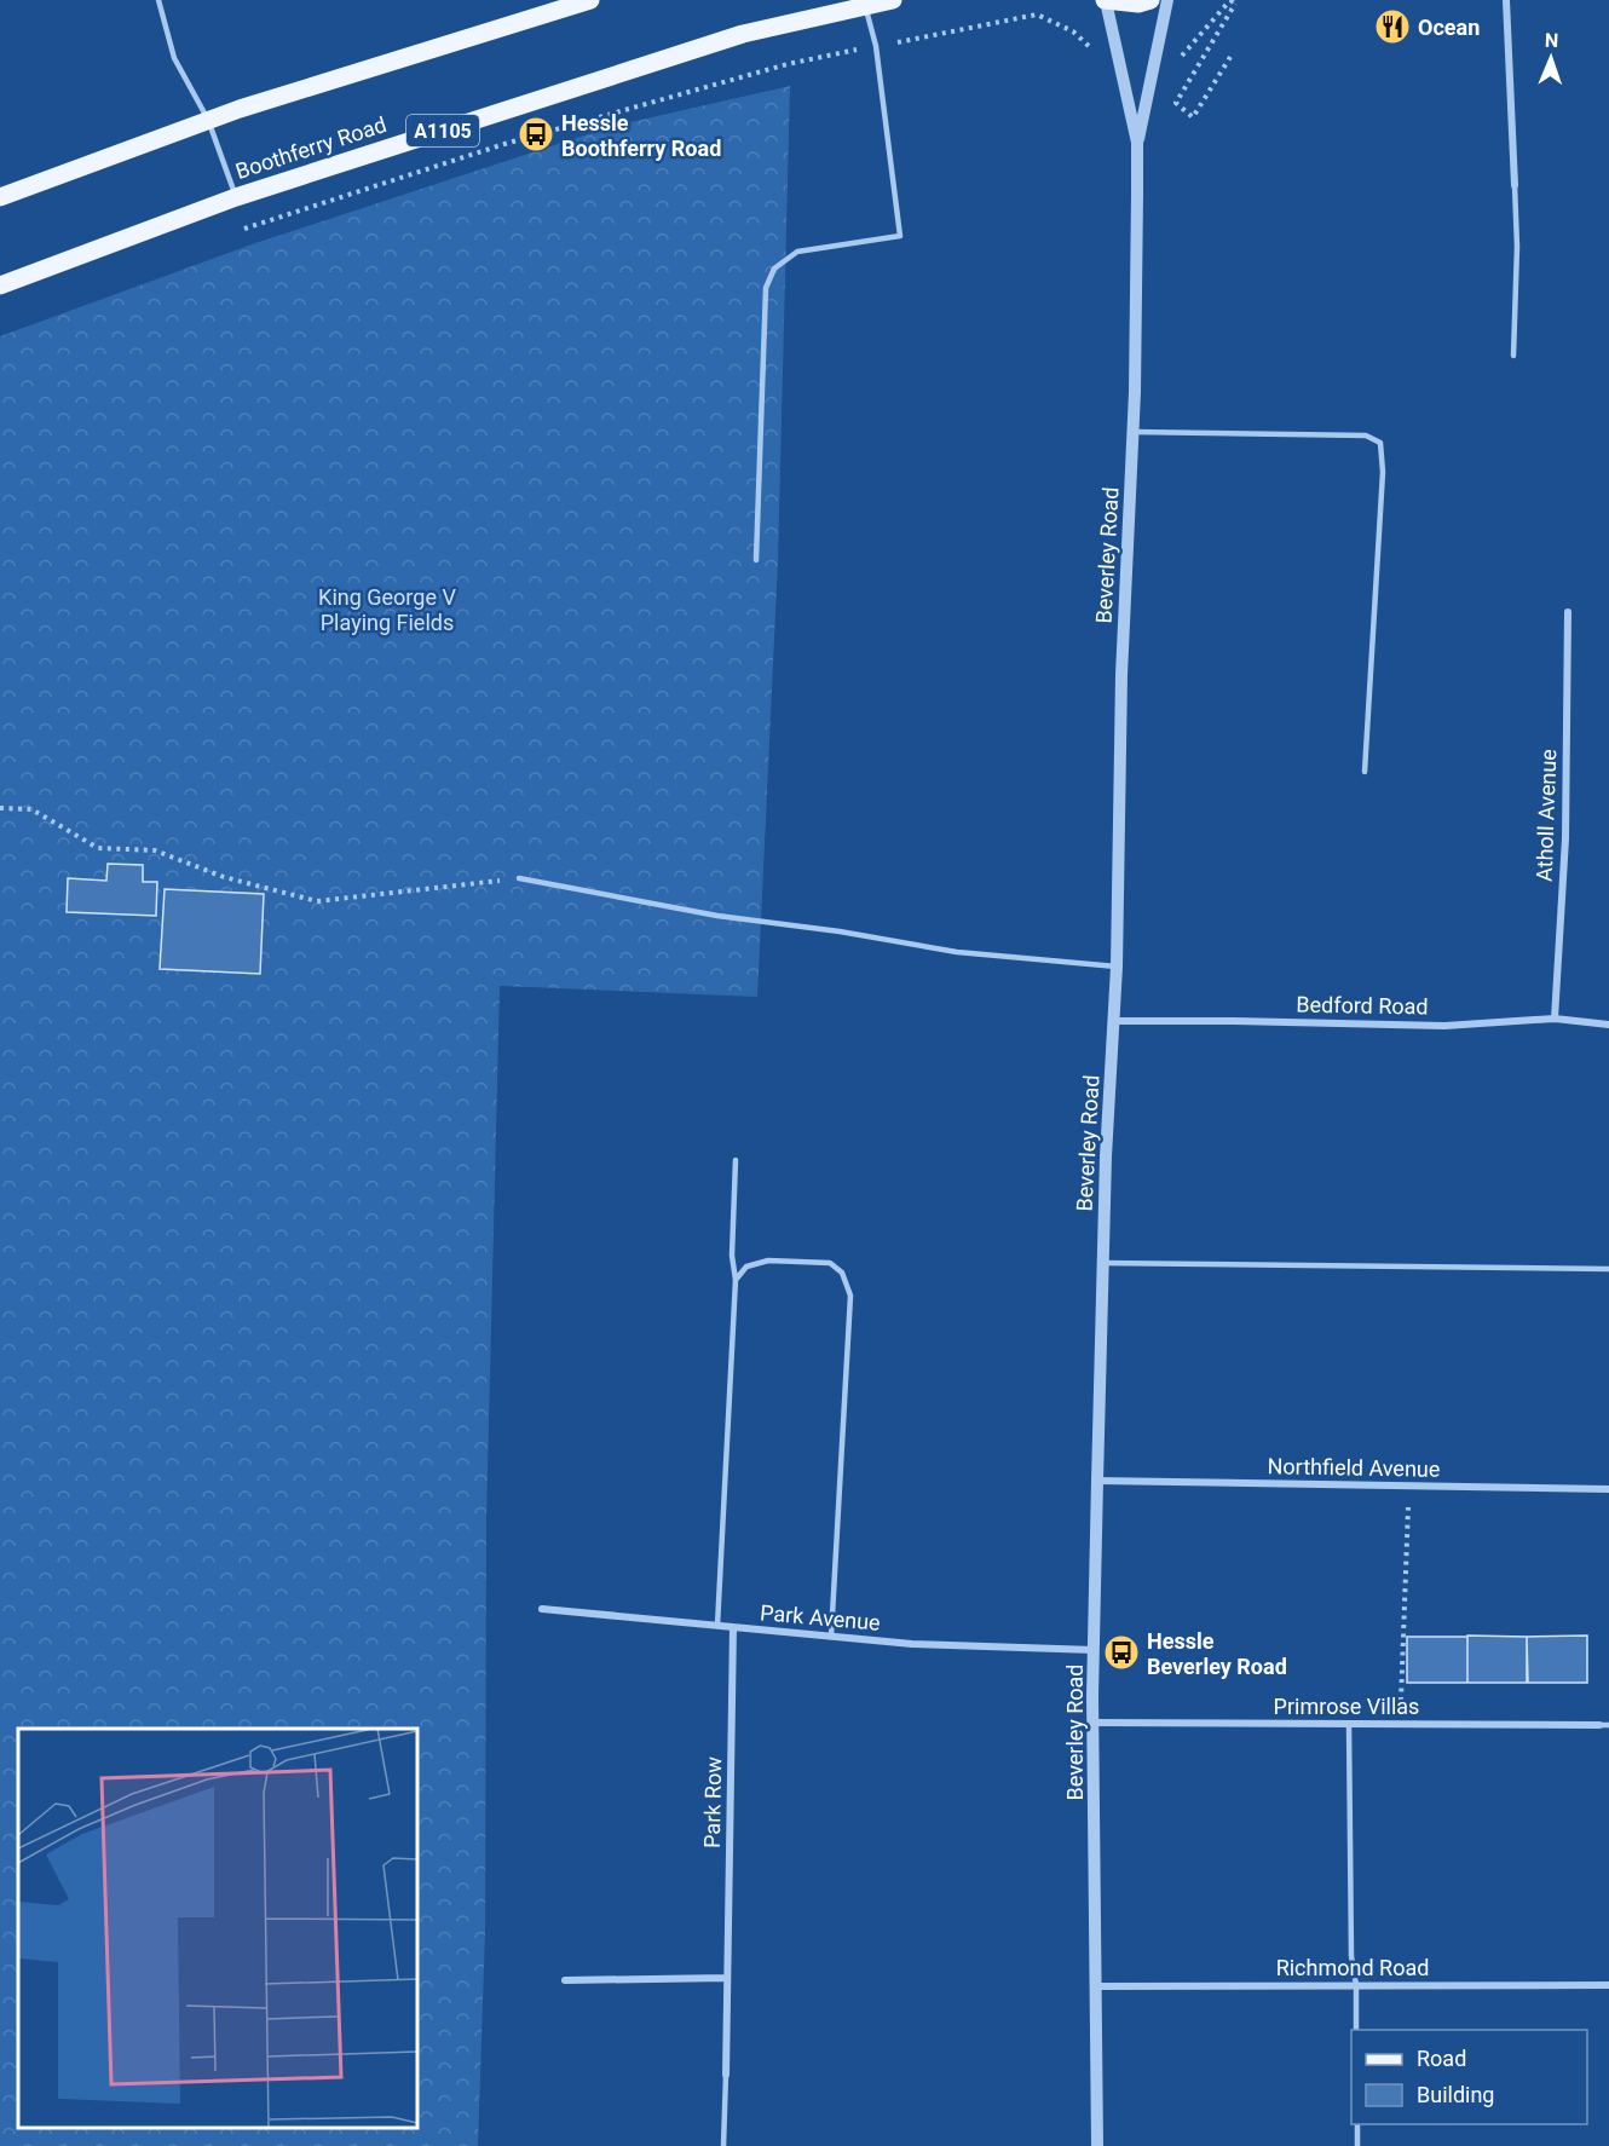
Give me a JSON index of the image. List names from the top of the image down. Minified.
{"streets":{"main road":["A1105","Boothferry Road"],"street":["Beverley Road","Atholl Avenue","Bedford Road","Northfield Avenue","Park Avenue","Primrose Villas","Park Row","Richmond Road"]},"crossings":[["Beverley Road","Bedford Road"],["Beverley Road","Northfield Avenue"],["Beverley Road","Park Avenue"],["Beverley Road","Primrose Villas"],["Beverley Road","Richmond Road"],["Atholl Avenue","Bedford Road"],["Park Avenue","Park Row"]],"parks":["King George V Playing Fields"],"places":{"restaurant":["Ocean"],"bus stop":["Hessle Boothferry Road","Hessle Beverley Road"]},"legend":["Road","Building"],"north":"top"}
